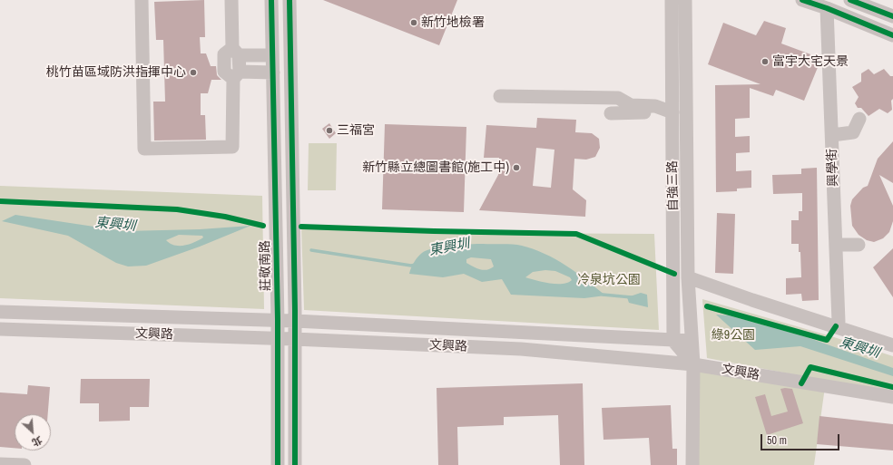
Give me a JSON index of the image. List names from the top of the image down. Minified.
{"streets":{"street":["興學街","自強三路","莊敬南路","文興路"]},"crossings":[["自強三路","文興路"],["莊敬南路","文興路"]],"water":["東興圳"],"parks":["冷泉坑公園","綠9公園"],"places":["新竹地檢署","富宇大宅天景","桃竹苗區域防洪指揮中心","三福宮","新竹縣立總圖書館(施工中)"],"scale_bar":"50 m","north":"bottom right"}
